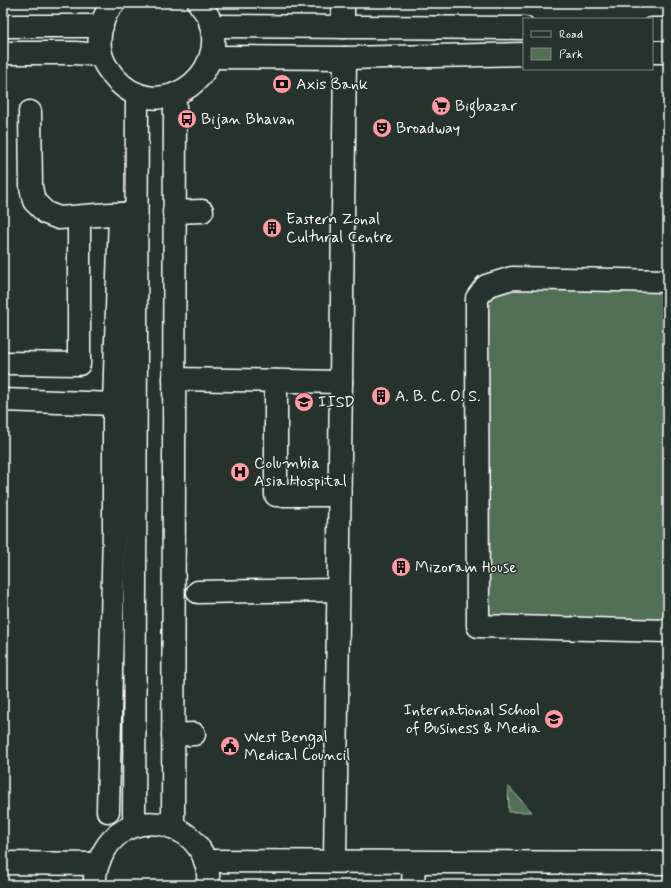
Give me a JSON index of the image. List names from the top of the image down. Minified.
{"places":{"bank":["Axis Bank"],"supermarket":["Bigbazar"],"bus stop":["Bijan Bhavan"],"theatre":["Broadway"],"building":["Eastern Zonal Cultural Centre","A. B. C. O. S.","Mizoram House"],"school or university":["IISD","International School of Business & Media"],"hospital":["Columbia Asia Hospital"],"public building":["West Bengal Medical Council"]},"legend":["Road","Park"]}
